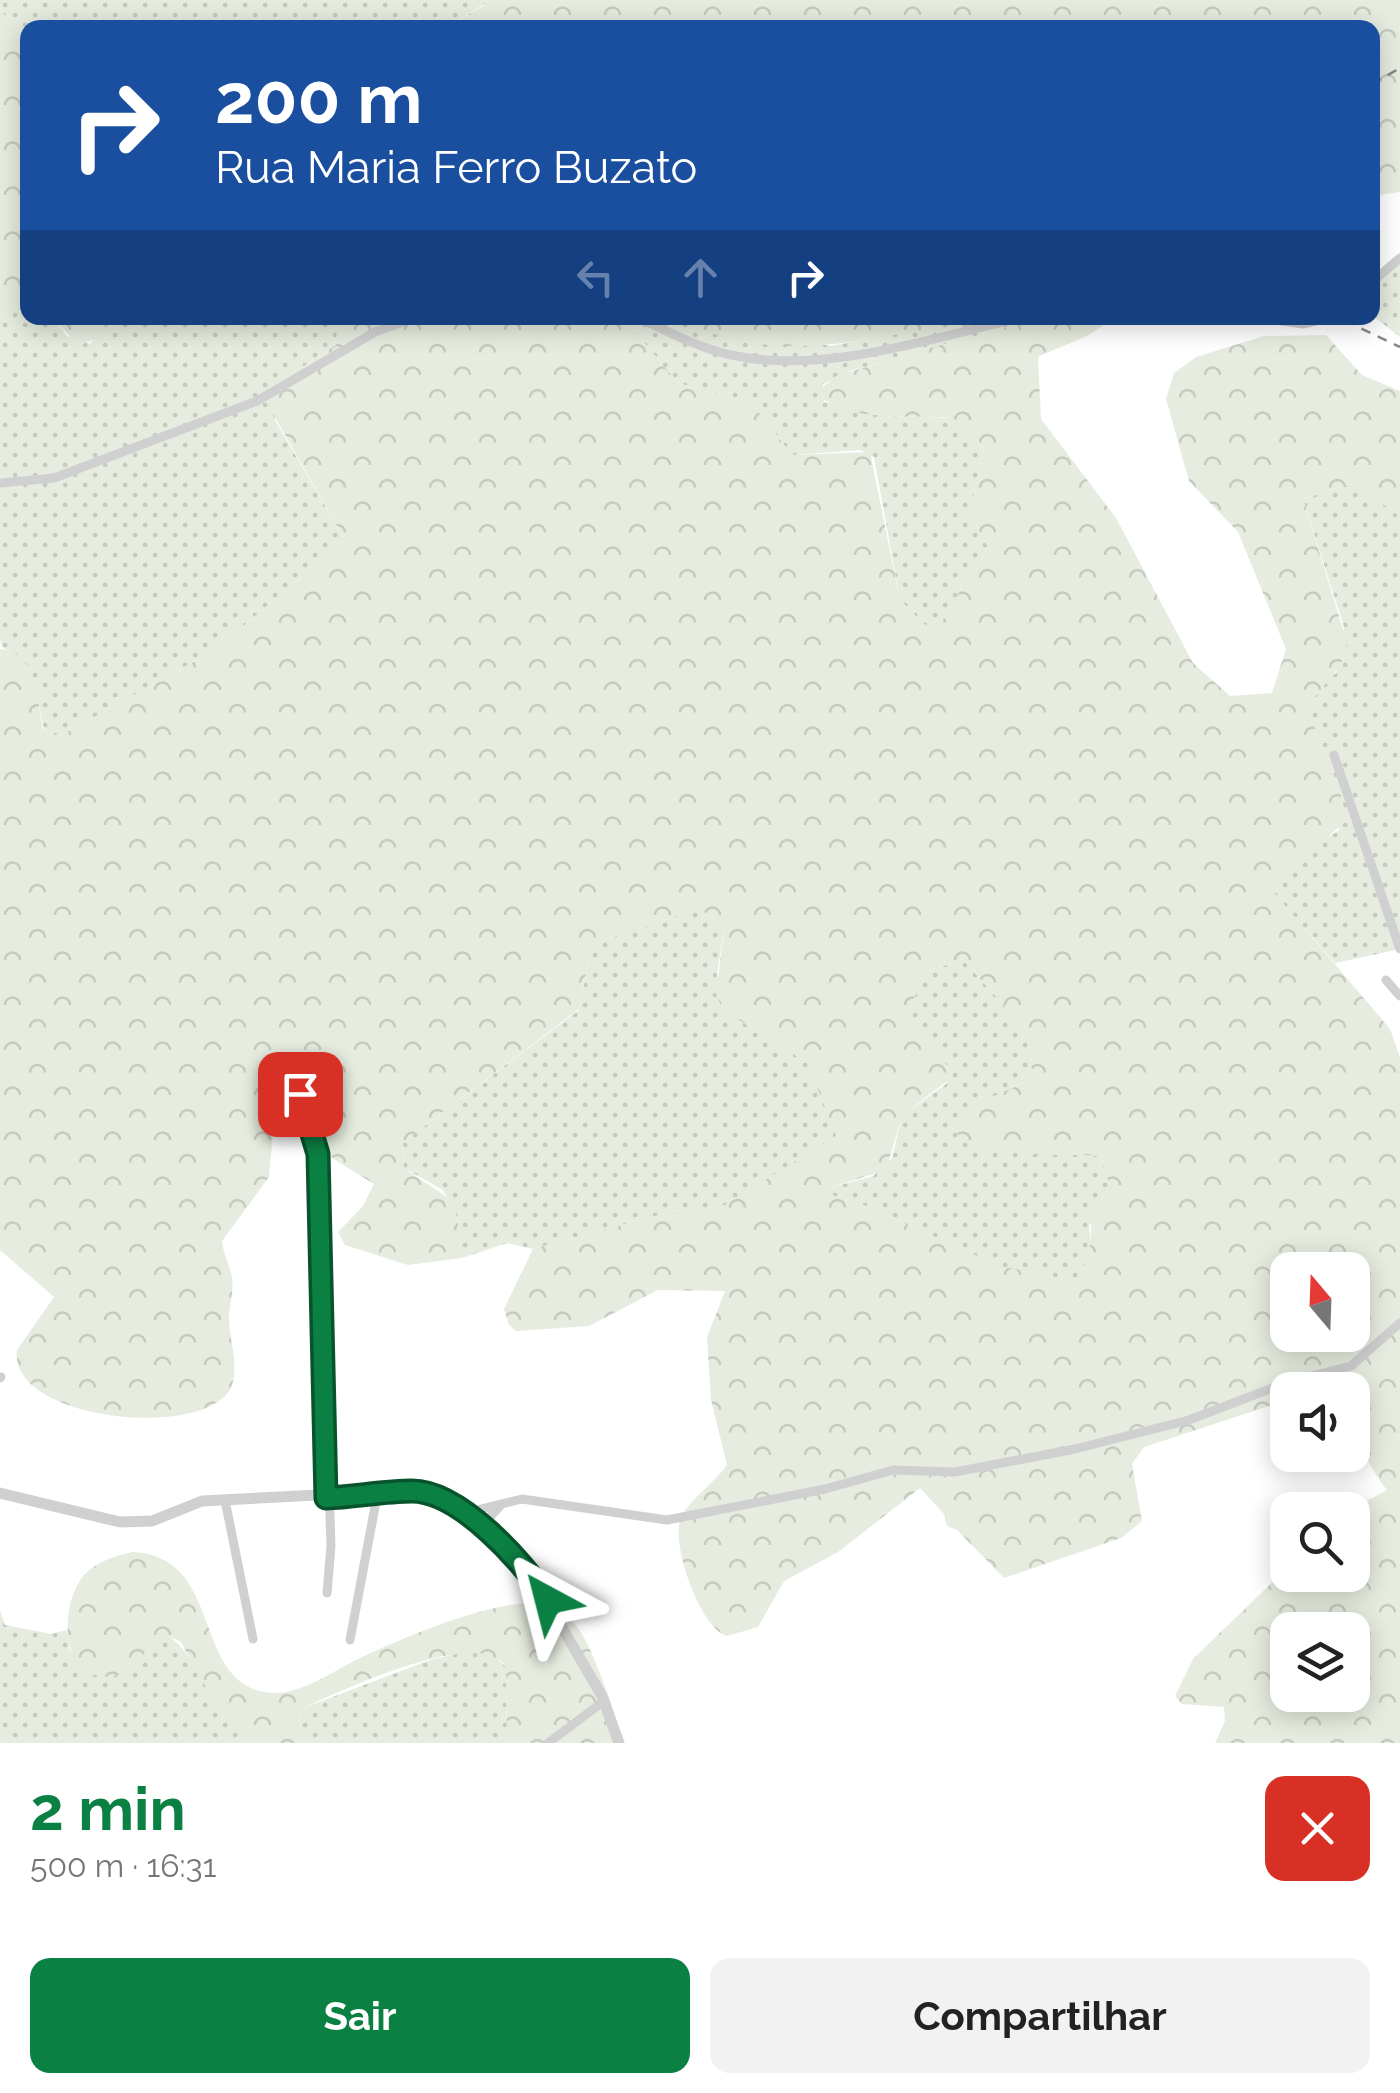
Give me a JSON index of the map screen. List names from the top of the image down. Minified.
{"north":"top","page":{"turn":["200 m","Rua Maria Ferro Buzato"],"heading":["2 min","500 m · 16:31"],"buttons":["Sair","Compartilhar"]}}
